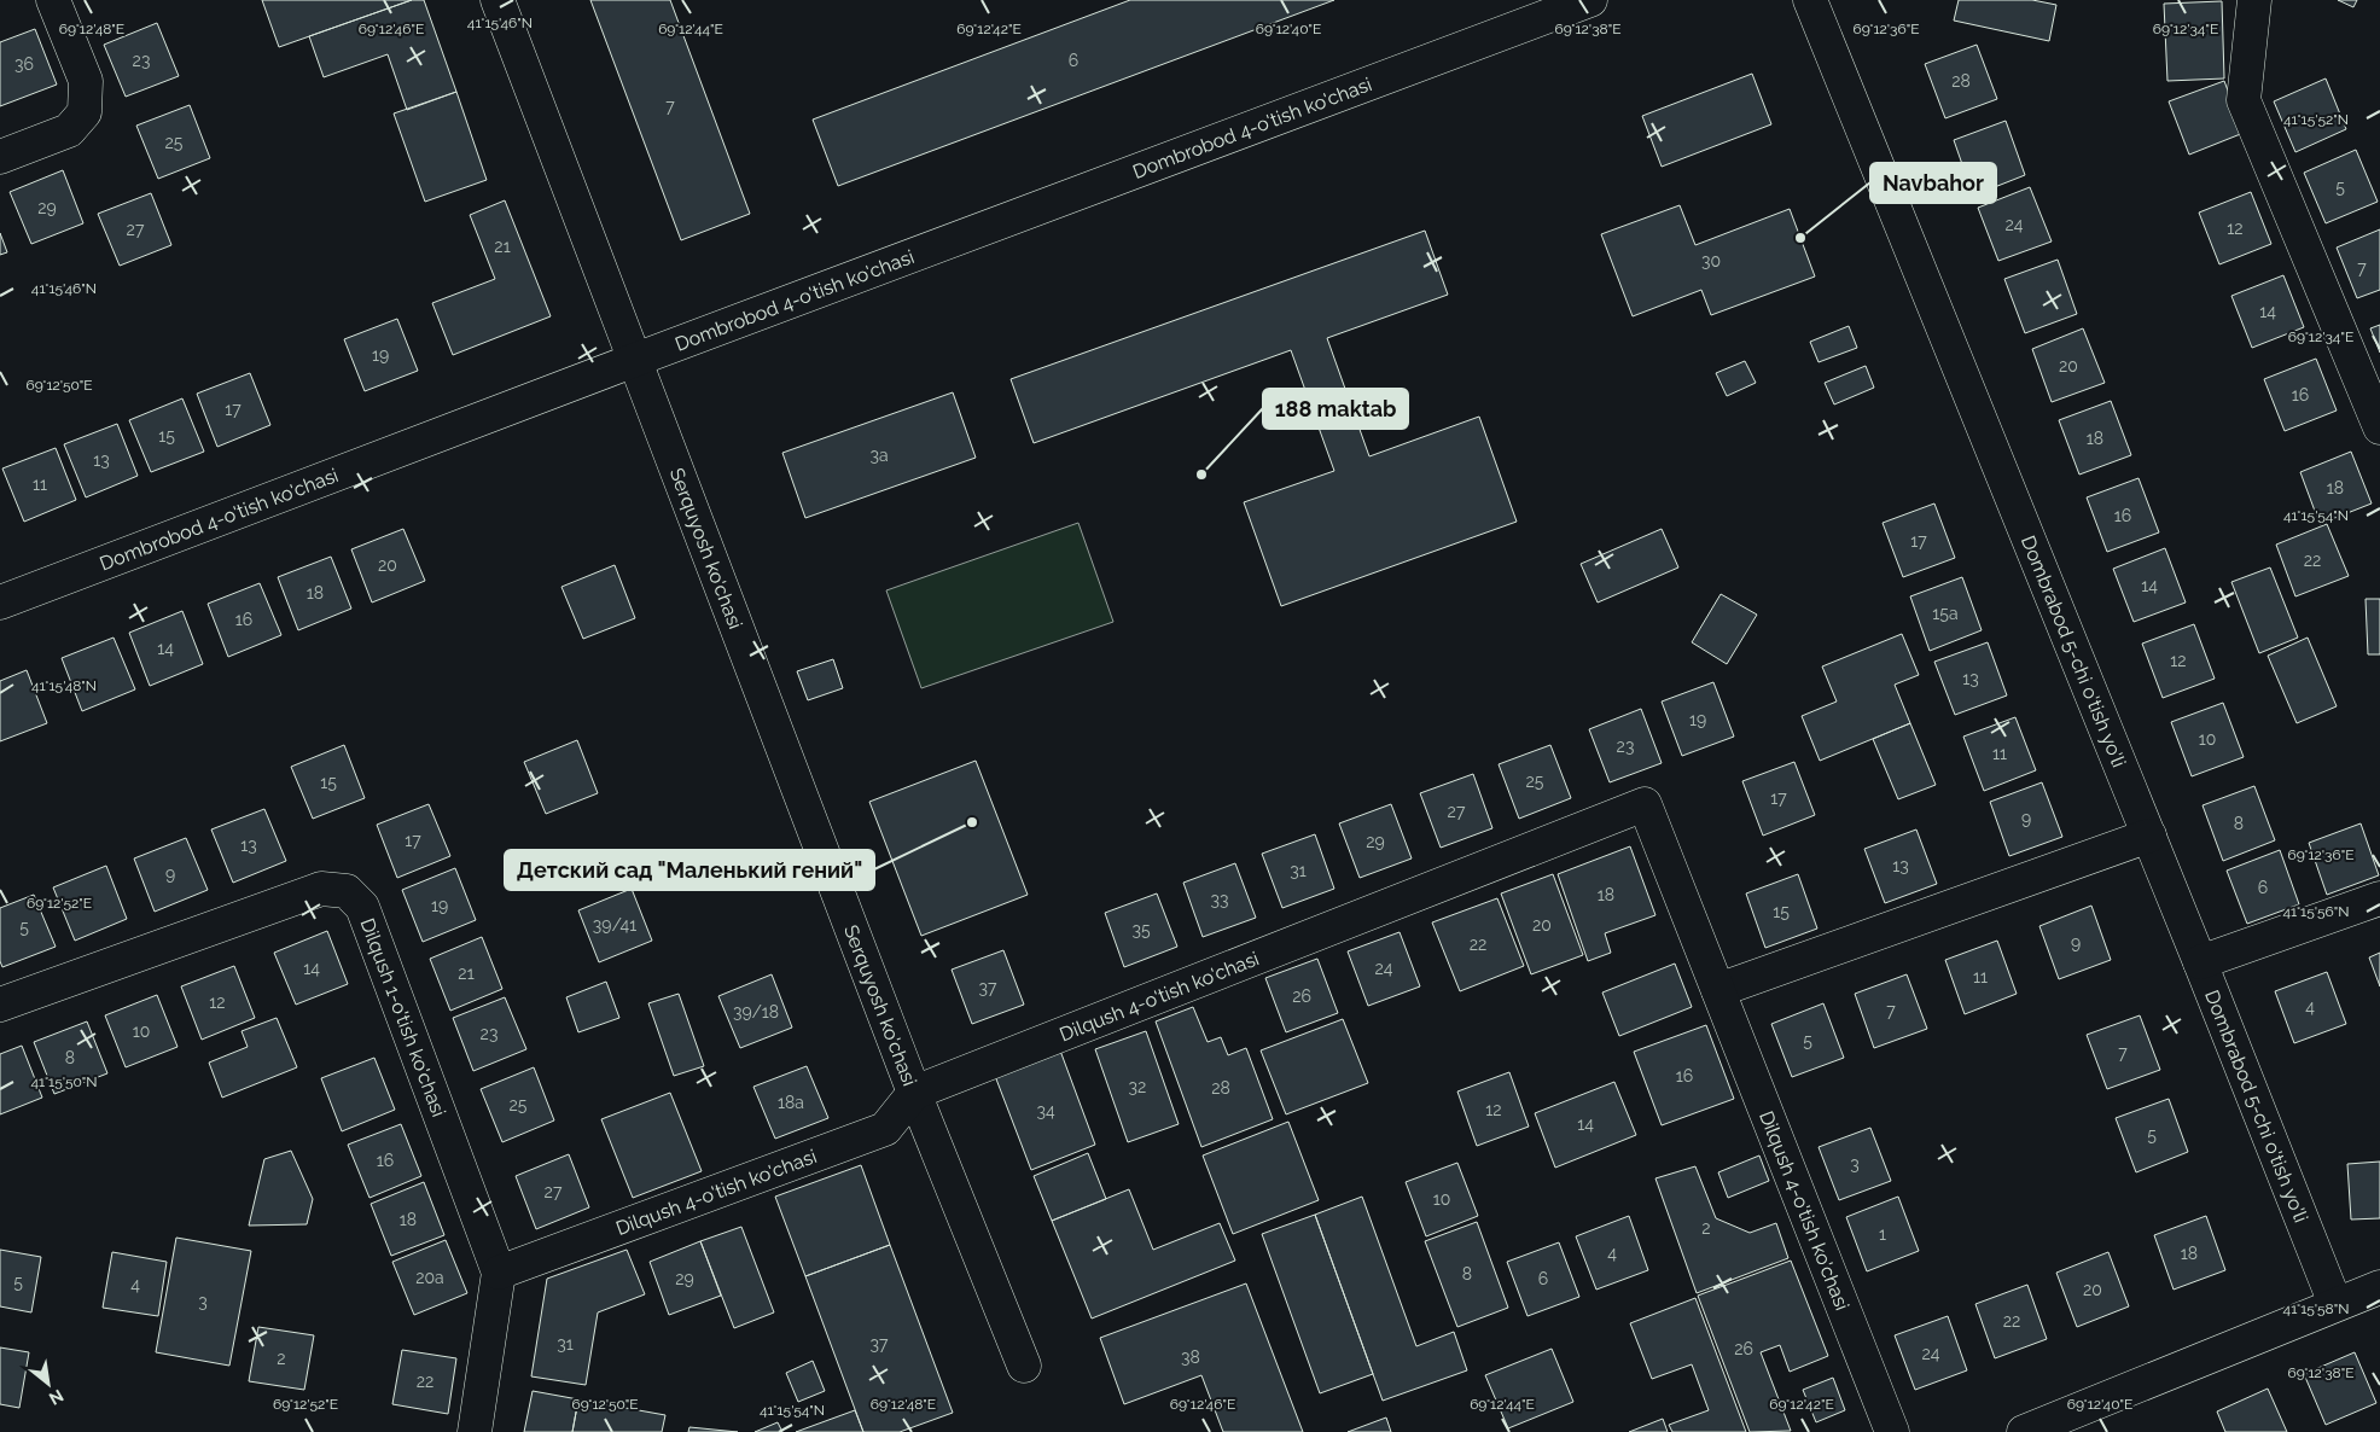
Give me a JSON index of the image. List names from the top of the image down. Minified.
{"streets":{"street":["Dombrobod 4-o'tish ko'chasi","Serquyosh ko'chasi","Dombrabod 5-chi o'tish yo'li","Dilqush 4-o'tish ko'chasi","Dilqush 1-o'tish ko'chasi"]},"crossings":[["Dombrobod 4-o'tish ko'chasi","Serquyosh ko'chasi"],["Serquyosh ko'chasi","Dilqush 4-o'tish ko'chasi"],["Dilqush 4-o'tish ko'chasi","Dilqush 1-o'tish ko'chasi"]],"places":["Navbahor","188 maktab","Детский сад \"Маленький гений\""],"house_numbers":["23","6","36","28","7","25","5","29","24","12","27","21","30","7","14","19","20","16","17","15","18","3a","13","11","18","16","17","22","20","14","18","15a","16","14","12","13","19","10","23","11","25","15","17","27","9","8","17","29","13","13","31","9","6","18","33","19","15","39/41","20","5","35","9","22","14","24","21","11","37","26","12","4","7","39/18","10","23","5","7","8","16","32","28","18a","25","12","34","14","5","16","3","27","10","18","2","1","4","18","8","20a","29","6","5","4","20","3","22","31","37","26","24","38","2","22"],"north":"bottom right","coordinates":["41°15'46\"N","69°12'48\"E","69°12'46\"E","69°12'44\"E","69°12'42\"E","69°12'40\"E","69°12'34\"E","69°12'38\"E","69°12'36\"E","41°15'52\"N","69°12'50\"E","41°15'54\"N","41°15'48\"N","69°12'52\"E","41°15'56\"N","41°15'50\"N","41°15'58\"N"]}
